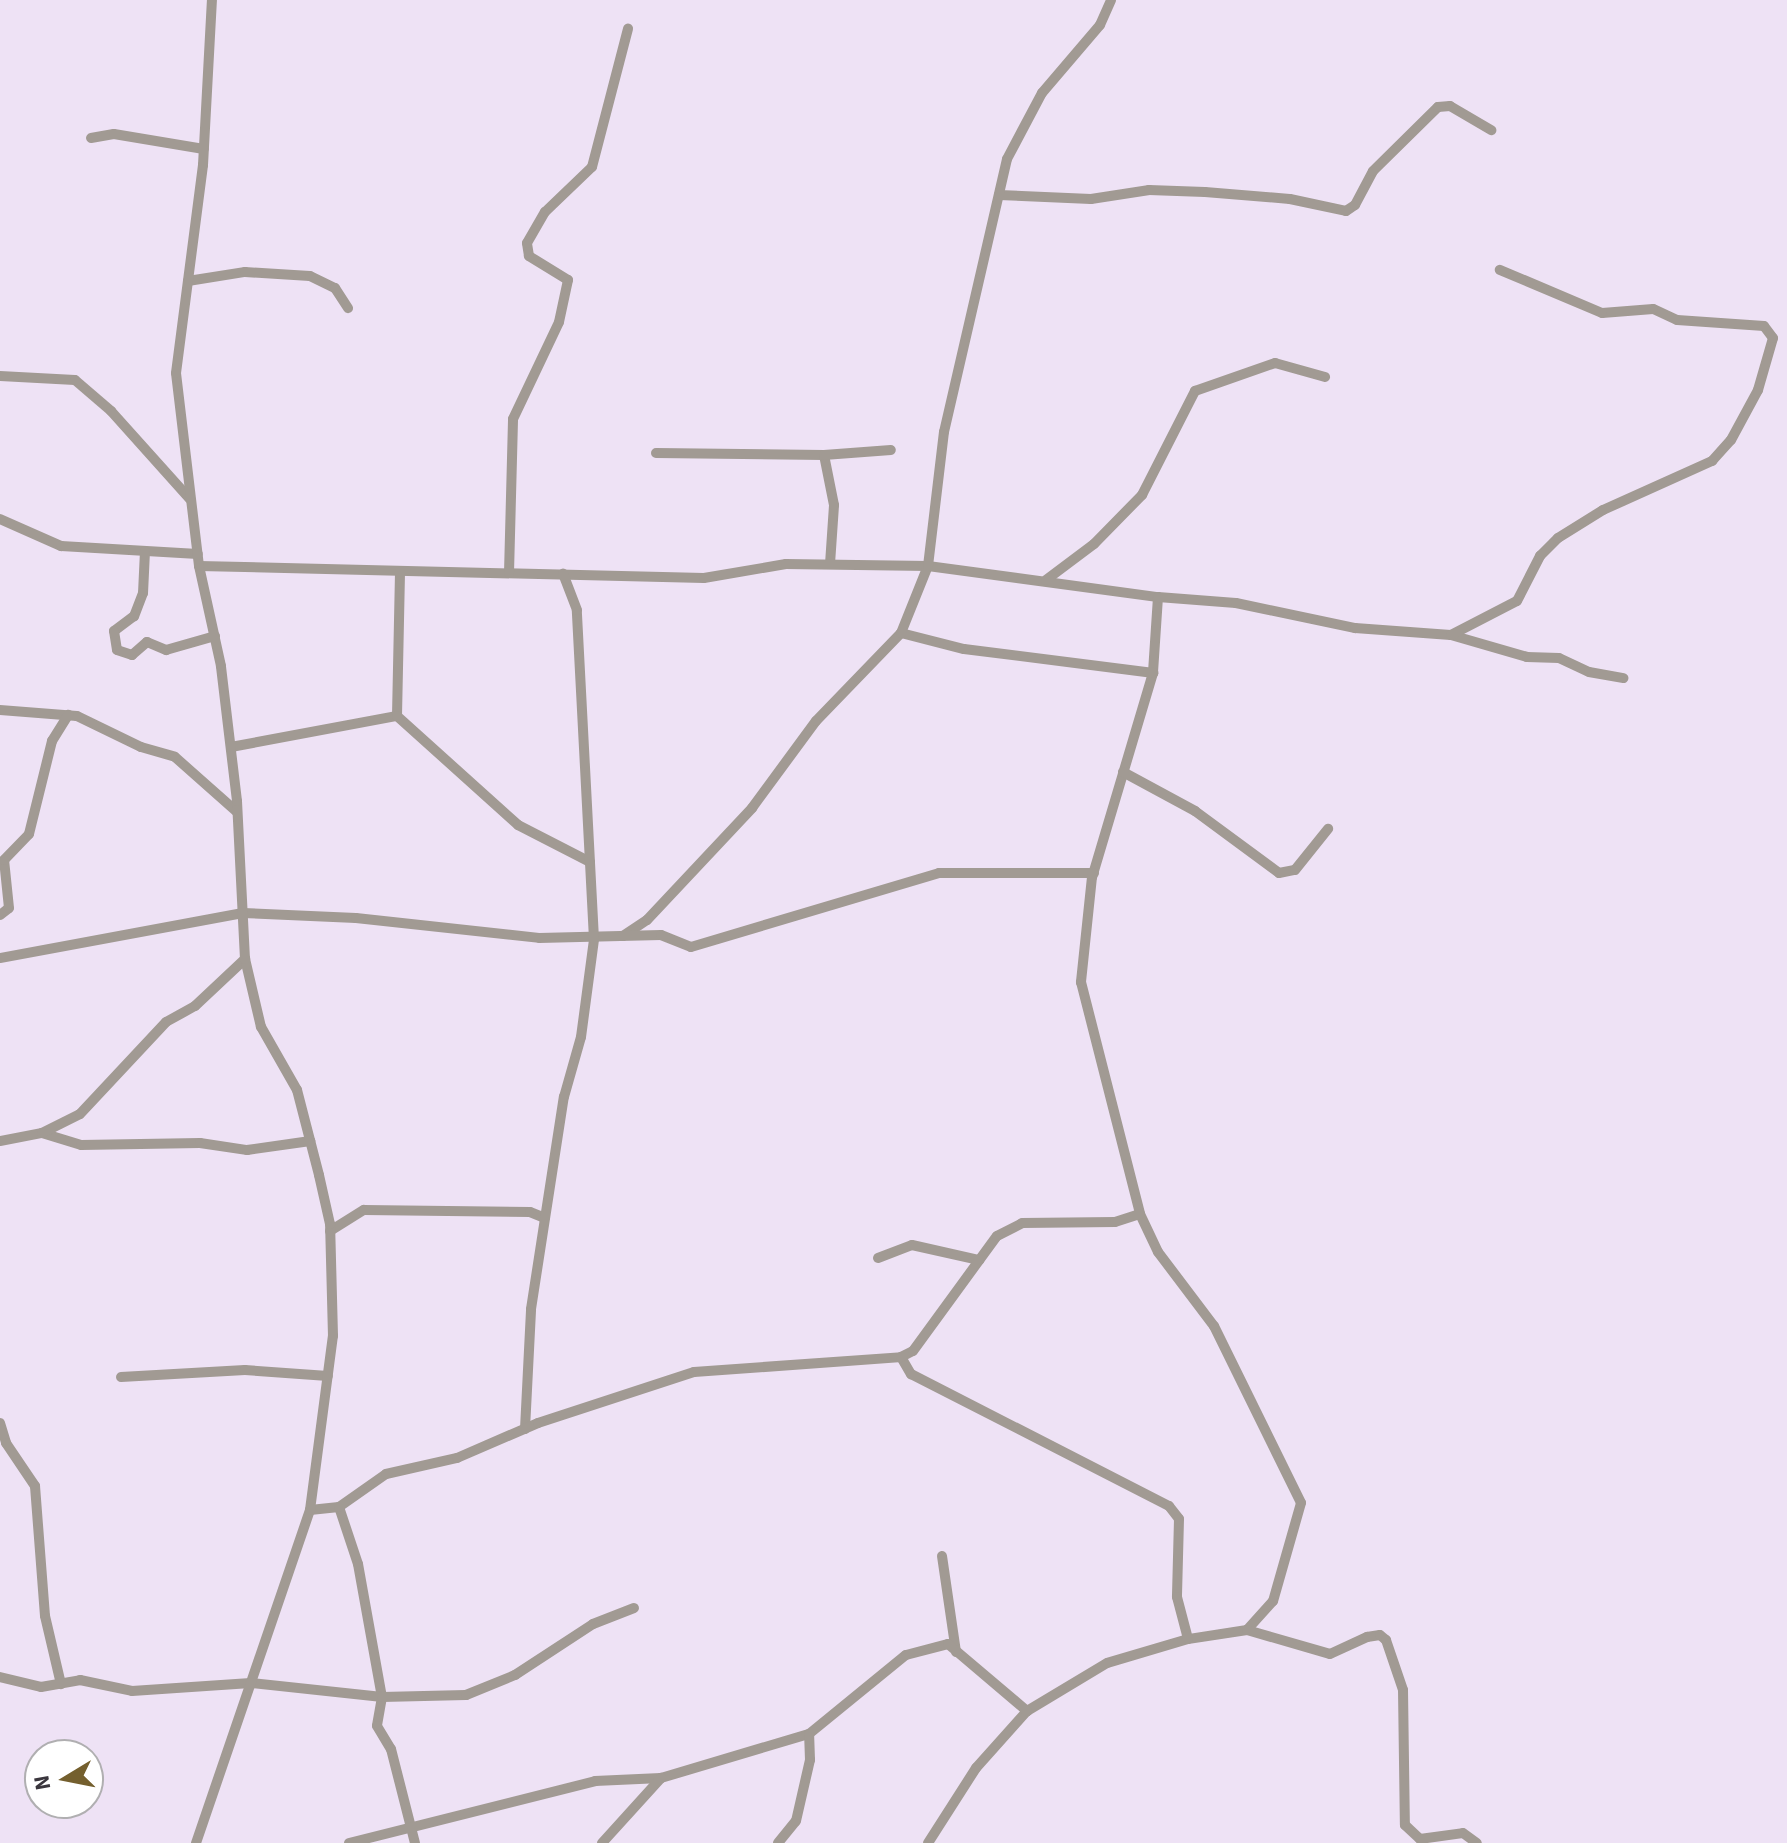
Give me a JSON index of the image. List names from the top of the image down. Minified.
{"north":"left"}
